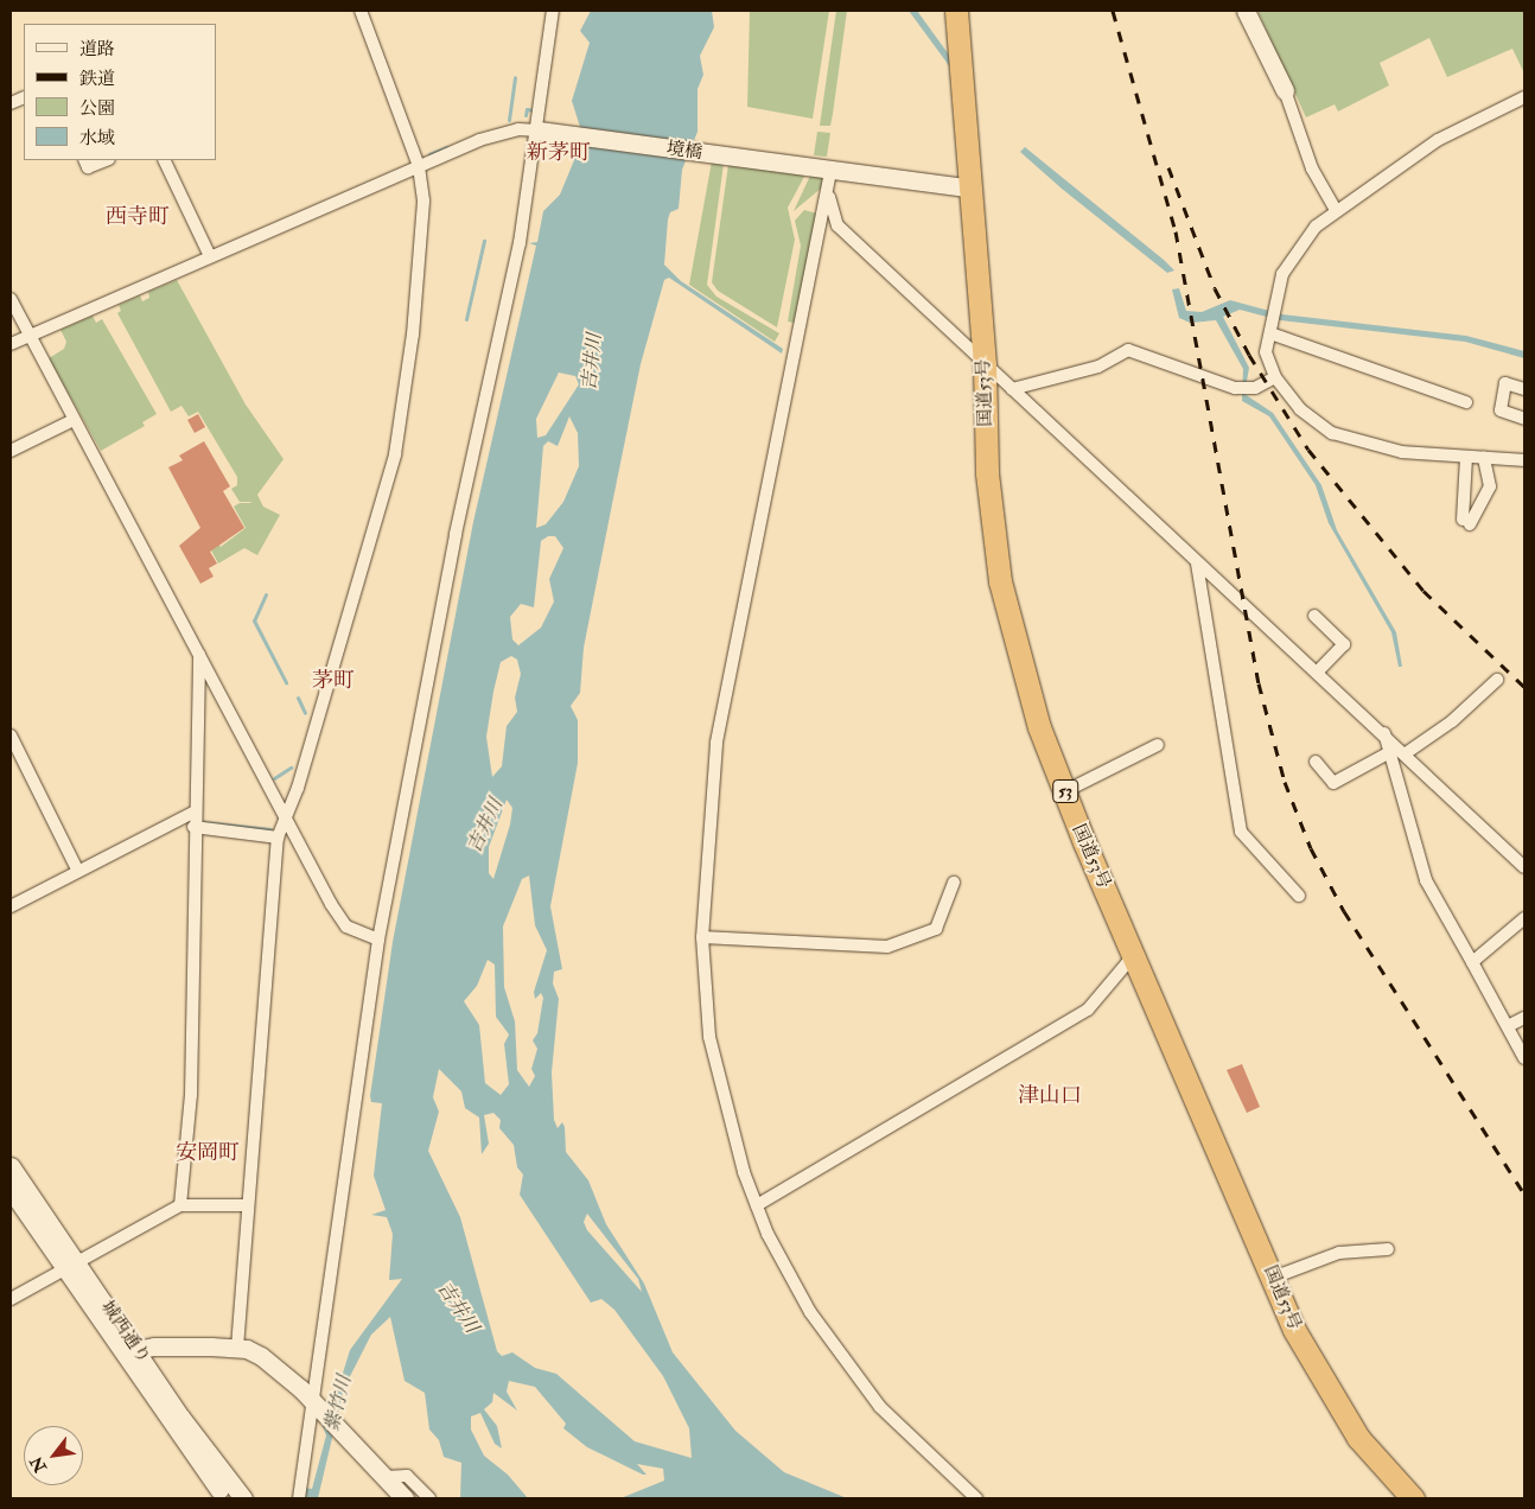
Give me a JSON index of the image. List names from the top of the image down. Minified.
{"streets":{"highway":["国道53号","53"],"street":["境橋","城西通り"]},"crossings":[["境橋","国道53号"]],"districts":["新茅町","西寺町","茅町","津山口","安岡町"],"water":["吉井川","紫竹川"],"legend":["道路","鉄道","公園","水域"],"north":"bottom left"}
